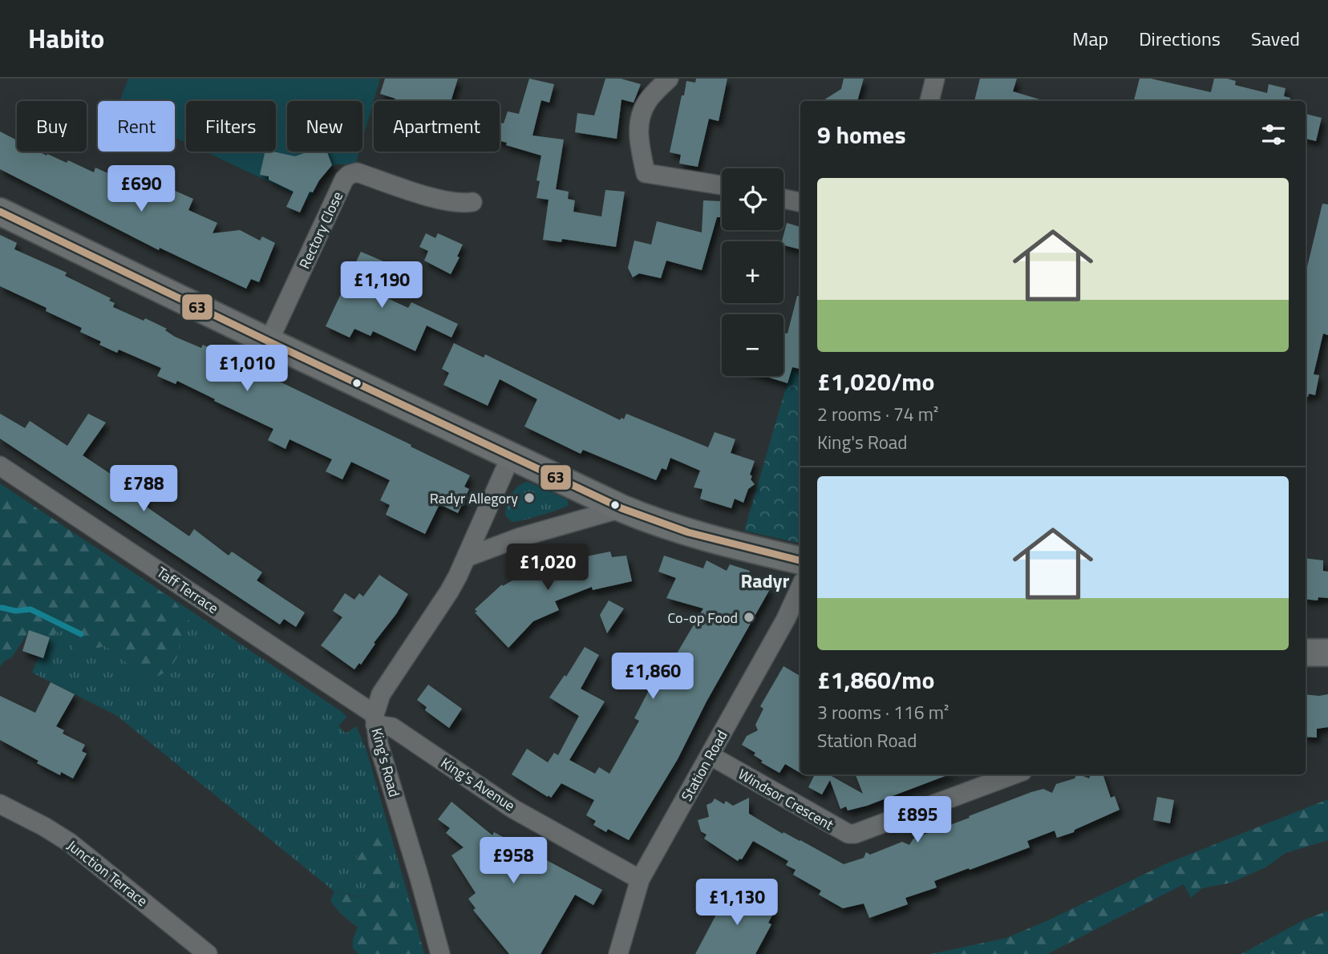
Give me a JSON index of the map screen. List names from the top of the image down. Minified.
{"streets":{"street":["Rectory Close","Taff Terrace","King's Road","Station Road","King's Avenue","Windsor Crescent","Junction Terrace"]},"crossings":[["Taff Terrace","King's Road"],["Taff Terrace","King's Avenue"],["King's Road","King's Avenue"],["Station Road","King's Avenue"],["Station Road","Windsor Crescent"]],"districts":["Radyr"],"places":["Radyr Allegory","Co-op Food"],"lines":["transit line 63"],"page":{"header":"Habito","nav":["Map","Directions","Saved"],"chip":["Buy","Rent","Filters","New","Apartment"],"heading":"9 homes","price":["£690","£1,190","£1,010","£788","£1,020","£1,860","£895","£958","£1,130"],"map_buttons":["+","−"],"list":[{"name":"£1,020/mo","note":"2 rooms · 74 m² · King's Road"},{"name":"£1,860/mo","note":"3 rooms · 116 m² · Station Road"}]}}
